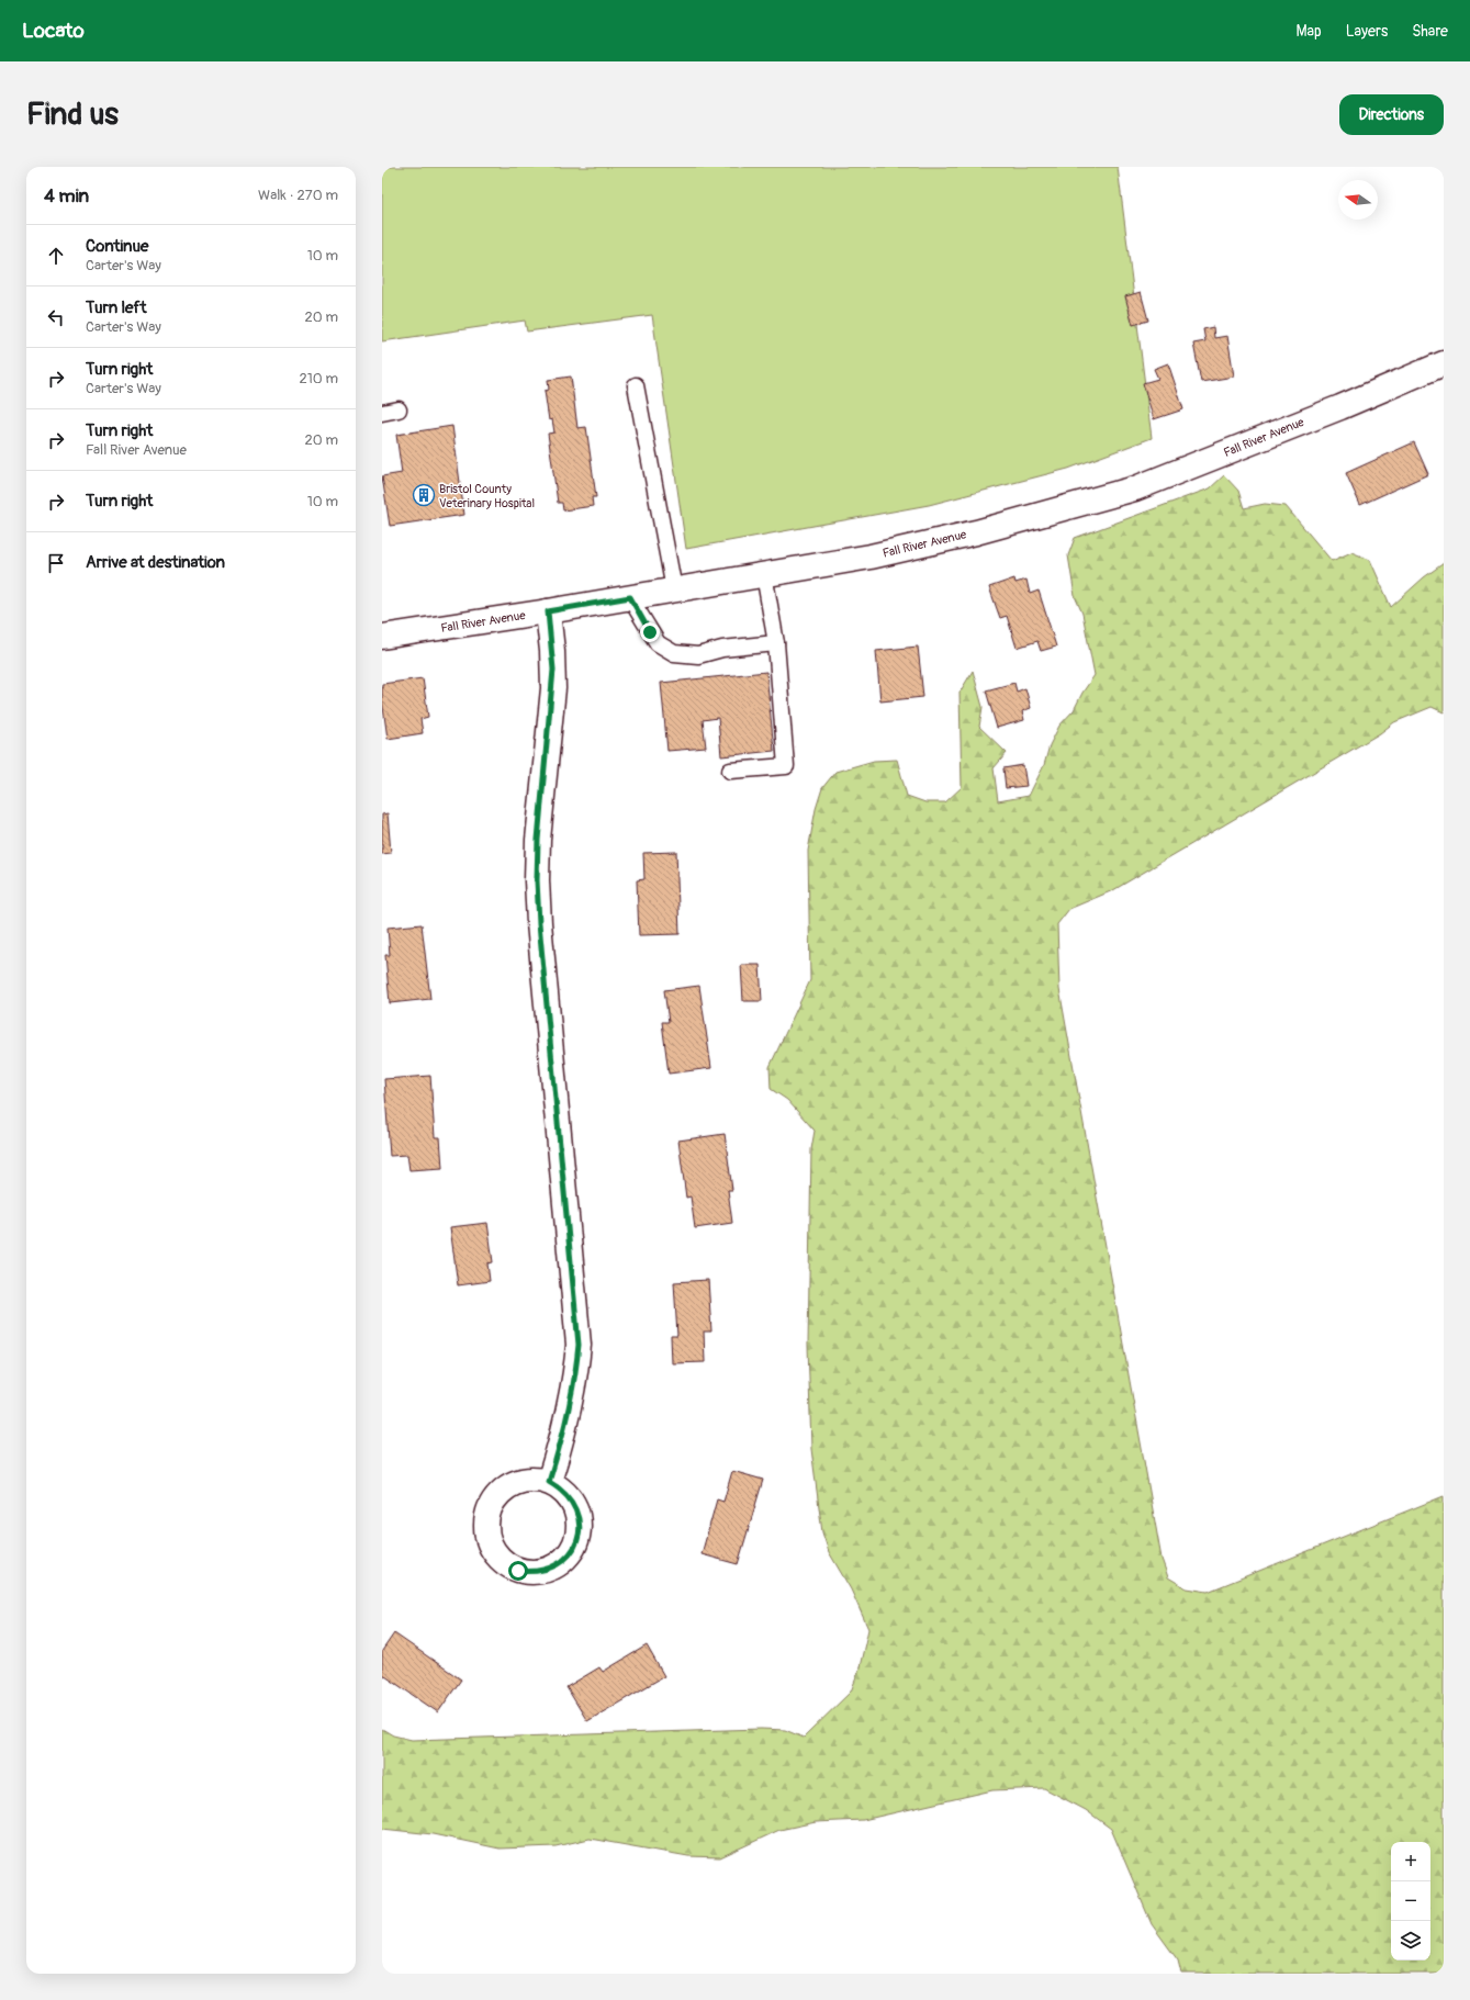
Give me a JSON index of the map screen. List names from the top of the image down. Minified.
{"streets":{"main road":["Fall River Avenue"]},"places":{"building":["Bristol County Veterinary Hospital"]},"north":"left","page":{"header":"Locato","nav":["Map","Layers","Share"],"buttons":"Directions","title":"Find us","heading":["4 min","Walk · 270 m"],"list":[["Continue","Carter's Way","10 m"],["Turn left","Carter's Way","20 m"],["Turn right","Carter's Way","210 m"],["Turn right","Fall River Avenue","20 m"],["Turn right","10 m"],"Arrive at destination"],"map_buttons":["+","−"]}}
